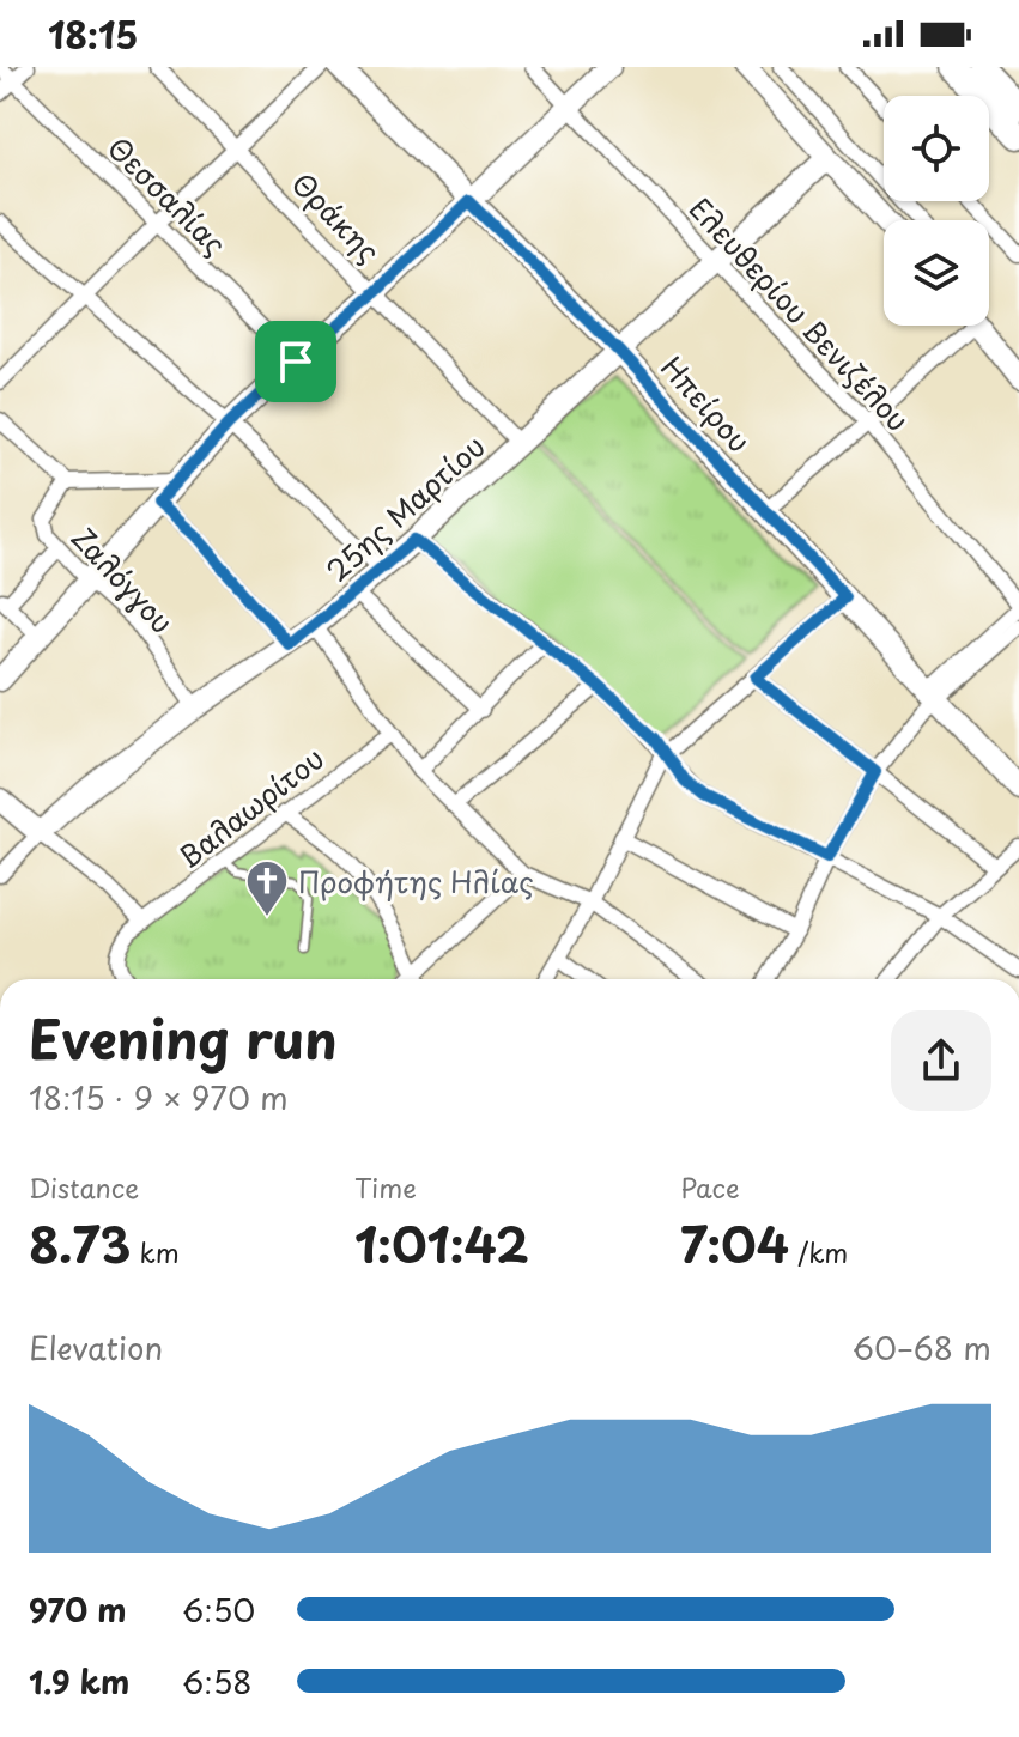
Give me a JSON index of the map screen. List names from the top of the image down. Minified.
{"streets":{"street":["Θεσσαλίας","Θράκης","Ελευθερίου Βενιζέλου","Ηπείρου","25ης Μαρτίου","Ζαλόγγου","Βαλαωρίτου"]},"crossings":[["Θράκης","25ης Μαρτίου"],["Ελευθερίου Βενιζέλου","25ης Μαρτίου"],["Ηπείρου","25ης Μαρτίου"],["25ης Μαρτίου","Ζαλόγγου"]],"places":{"church":["Προφήτης Ηλίας"]},"page":{"status":"18:15","heading":["Evening run","18:15 · 9 × 970 m"],"stats":[["Distance","8.73 km"],["Time","1:01:42"],["Pace","7:04 /km"]],"chart":["Elevation","60–68 m"],"list":[{"name":"970 m","note":"6:50"},{"name":"1.9 km","note":"6:58"}]}}
